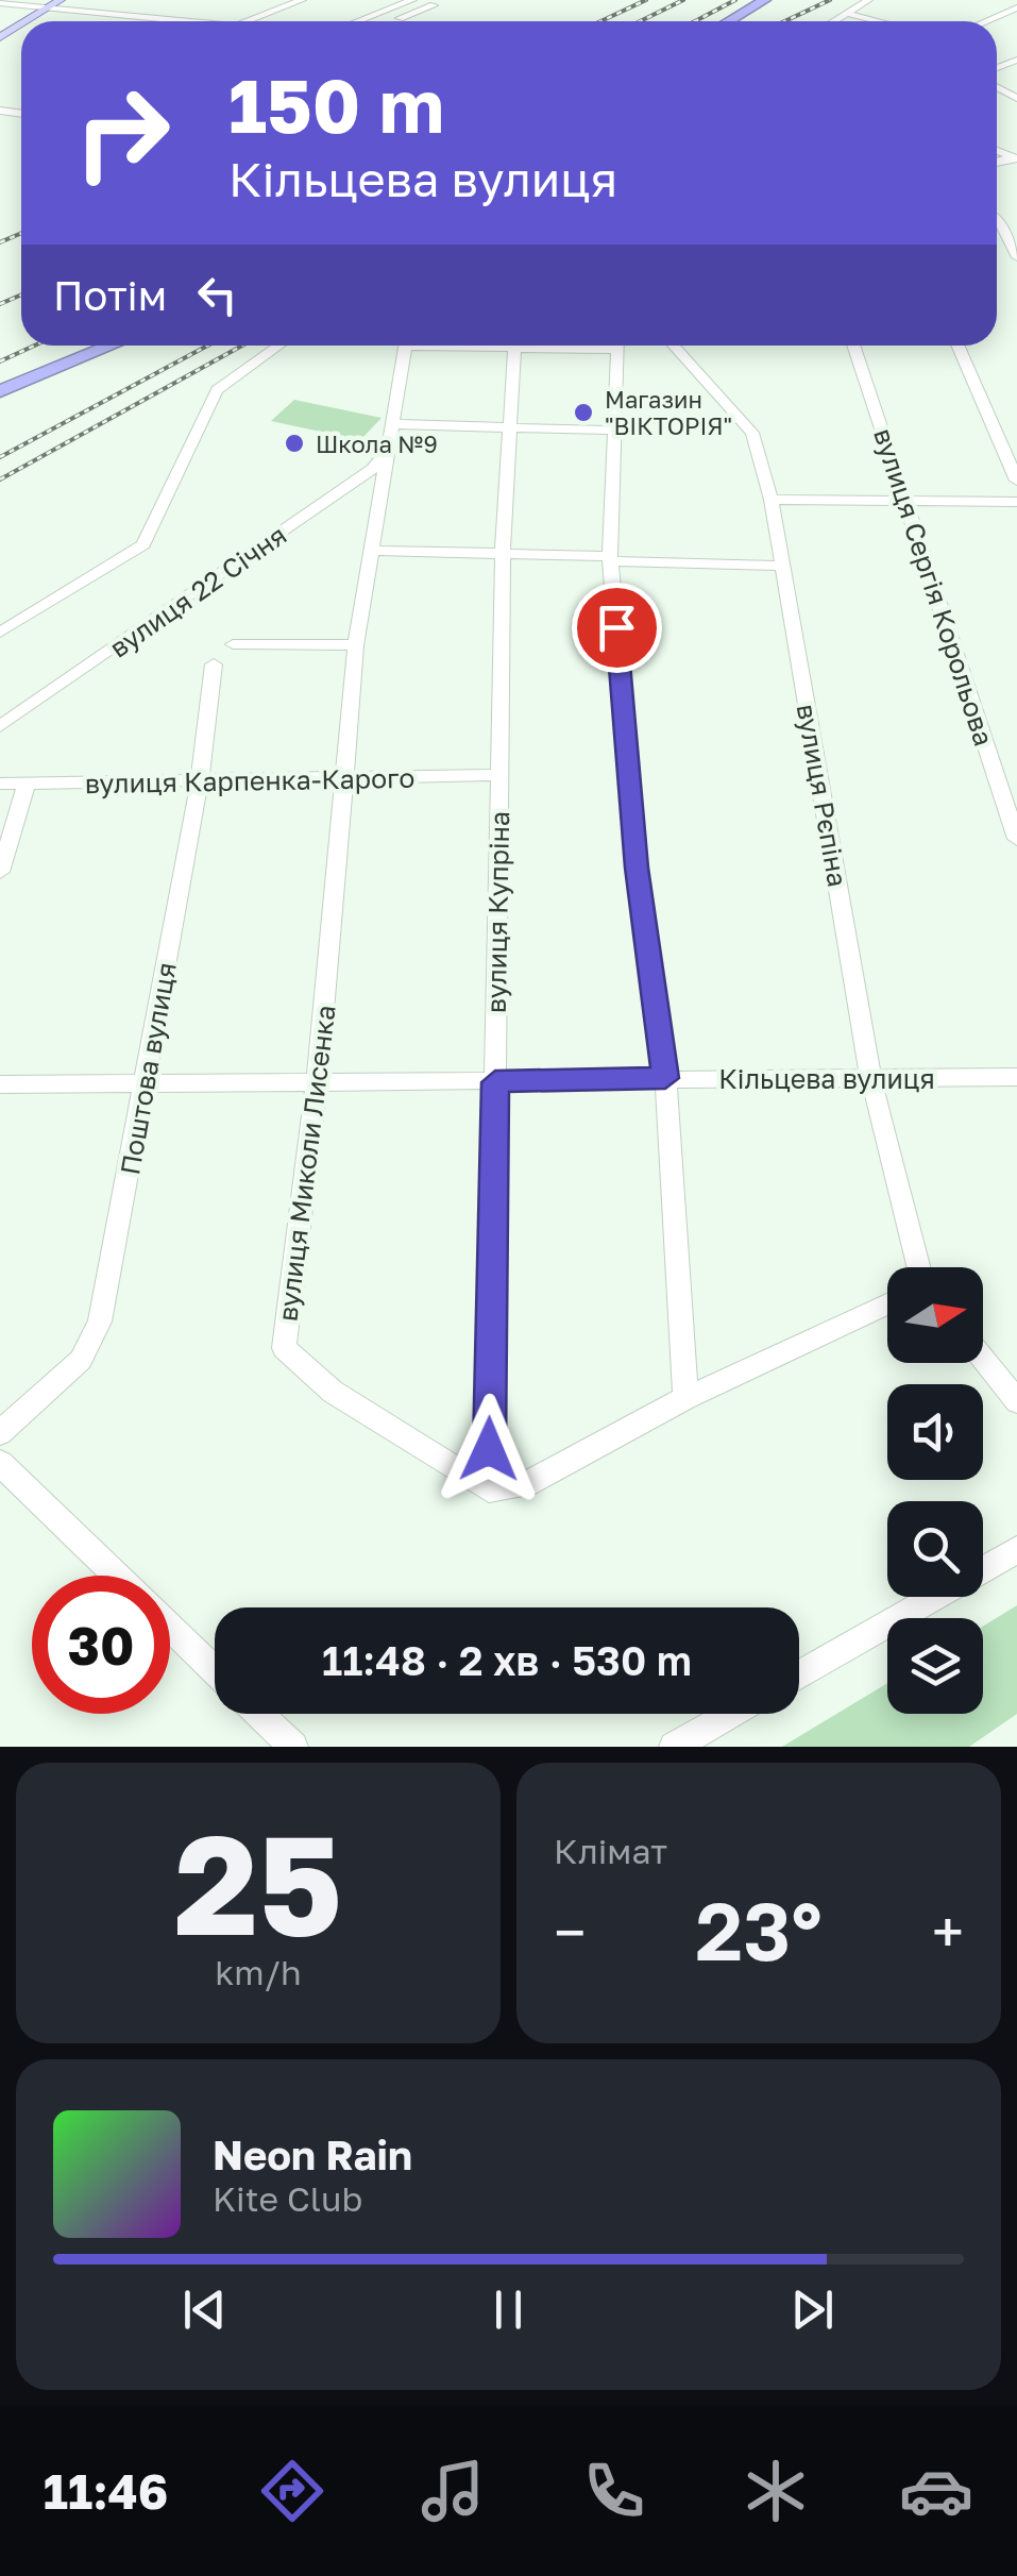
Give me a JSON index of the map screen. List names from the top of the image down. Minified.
{"streets":{"street":["вулиця Сергія Корольова","вулиця 22 Січня","вулиця Карпенка-Карого","вулиця Рєпіна","вулиця Купріна","Поштова вулиця","Кільцева вулиця","вулиця Миколи Лисенка"]},"crossings":[["вулиця 22 Січня","вулиця Миколи Лисенка"],["вулиця Карпенка-Карого","вулиця Купріна"],["вулиця Карпенка-Карого","Поштова вулиця"],["вулиця Карпенка-Карого","вулиця Миколи Лисенка"],["вулиця Рєпіна","Кільцева вулиця"],["вулиця Купріна","Кільцева вулиця"],["вулиця Купріна","вулиця Миколи Лисенка"],["Поштова вулиця","Кільцева вулиця"],["Кільцева вулиця","вулиця Миколи Лисенка"]],"places":["Магазин \"ВІКТОРІЯ\"","Школа №9"],"north":"right","page":{"turn":["150 m","Кільцева вулиця"],"then":"Потім","limit":"30","trip":"11:48 · 2 хв · 530 m","tile":[["25","km/h"],"Клімат"],"heat":["−","23°","+"],"song":["Neon Rain","Kite Club"],"tabs":"11:46"}}
